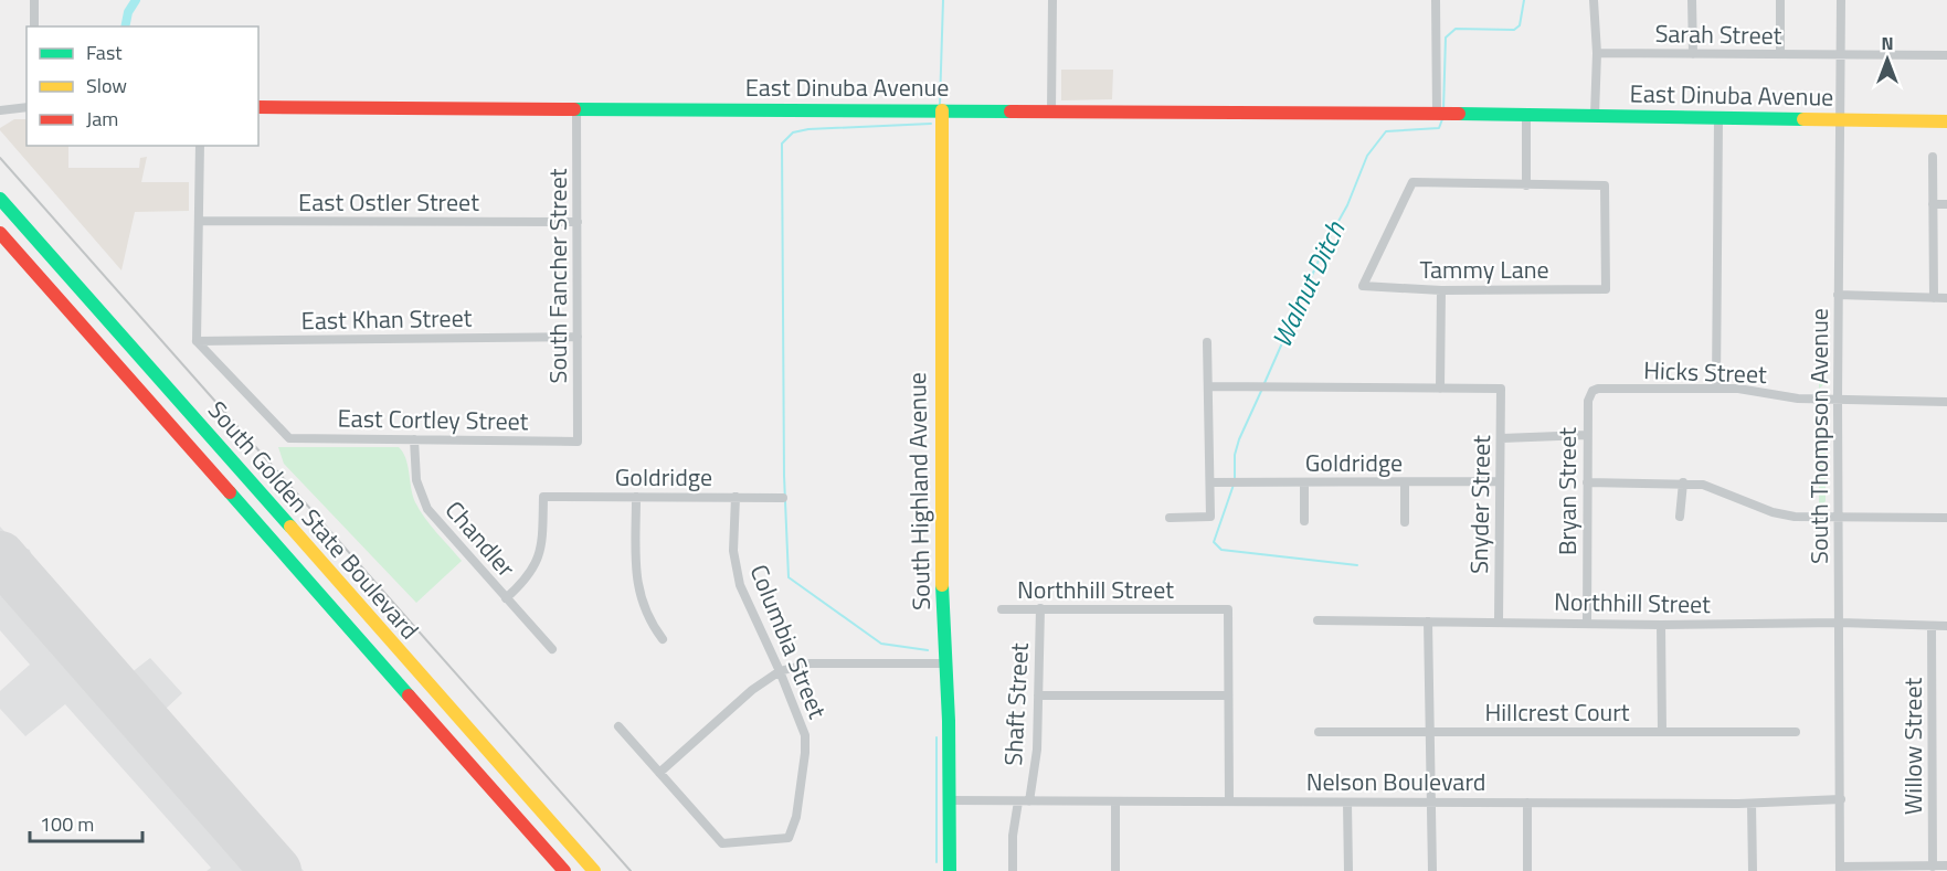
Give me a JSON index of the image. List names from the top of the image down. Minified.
{"streets":{"street":["Sarah Street","East Dinuba Avenue","East Ostler Street","Tammy Lane","South Fancher Street","East Khan Street","Hicks Street","East Cortley Street","South Thompson Avenue","Goldridge","South Highland Avenue","Bryan Street","Snyder Street","South Golden State Boulevard","Chandler","Northhill Street","Columbia Street","Shaft Street","Hillcrest Court","Willow Street","Nelson Boulevard"]},"crossings":[["Sarah Street","South Thompson Avenue"],["East Dinuba Avenue","South Fancher Street"],["East Dinuba Avenue","South Thompson Avenue"],["East Dinuba Avenue","South Highland Avenue"],["East Ostler Street","South Fancher Street"],["South Fancher Street","East Khan Street"],["South Fancher Street","East Cortley Street"],["East Khan Street","East Cortley Street"],["Hicks Street","South Thompson Avenue"],["Hicks Street","Bryan Street"],["East Cortley Street","Chandler"],["South Thompson Avenue","Northhill Street"],["South Thompson Avenue","Nelson Boulevard"],["Goldridge","Snyder Street"],["Goldridge","Chandler"],["Goldridge","Columbia Street"],["South Highland Avenue","Nelson Boulevard"],["Bryan Street","Northhill Street"],["Snyder Street","Northhill Street"],["Northhill Street","Shaft Street"],["Northhill Street","Willow Street"],["Shaft Street","Nelson Boulevard"]],"water":["Walnut Ditch"],"legend":["Fast","Slow","Jam"],"scale_bar":"100 m","north":"top"}
